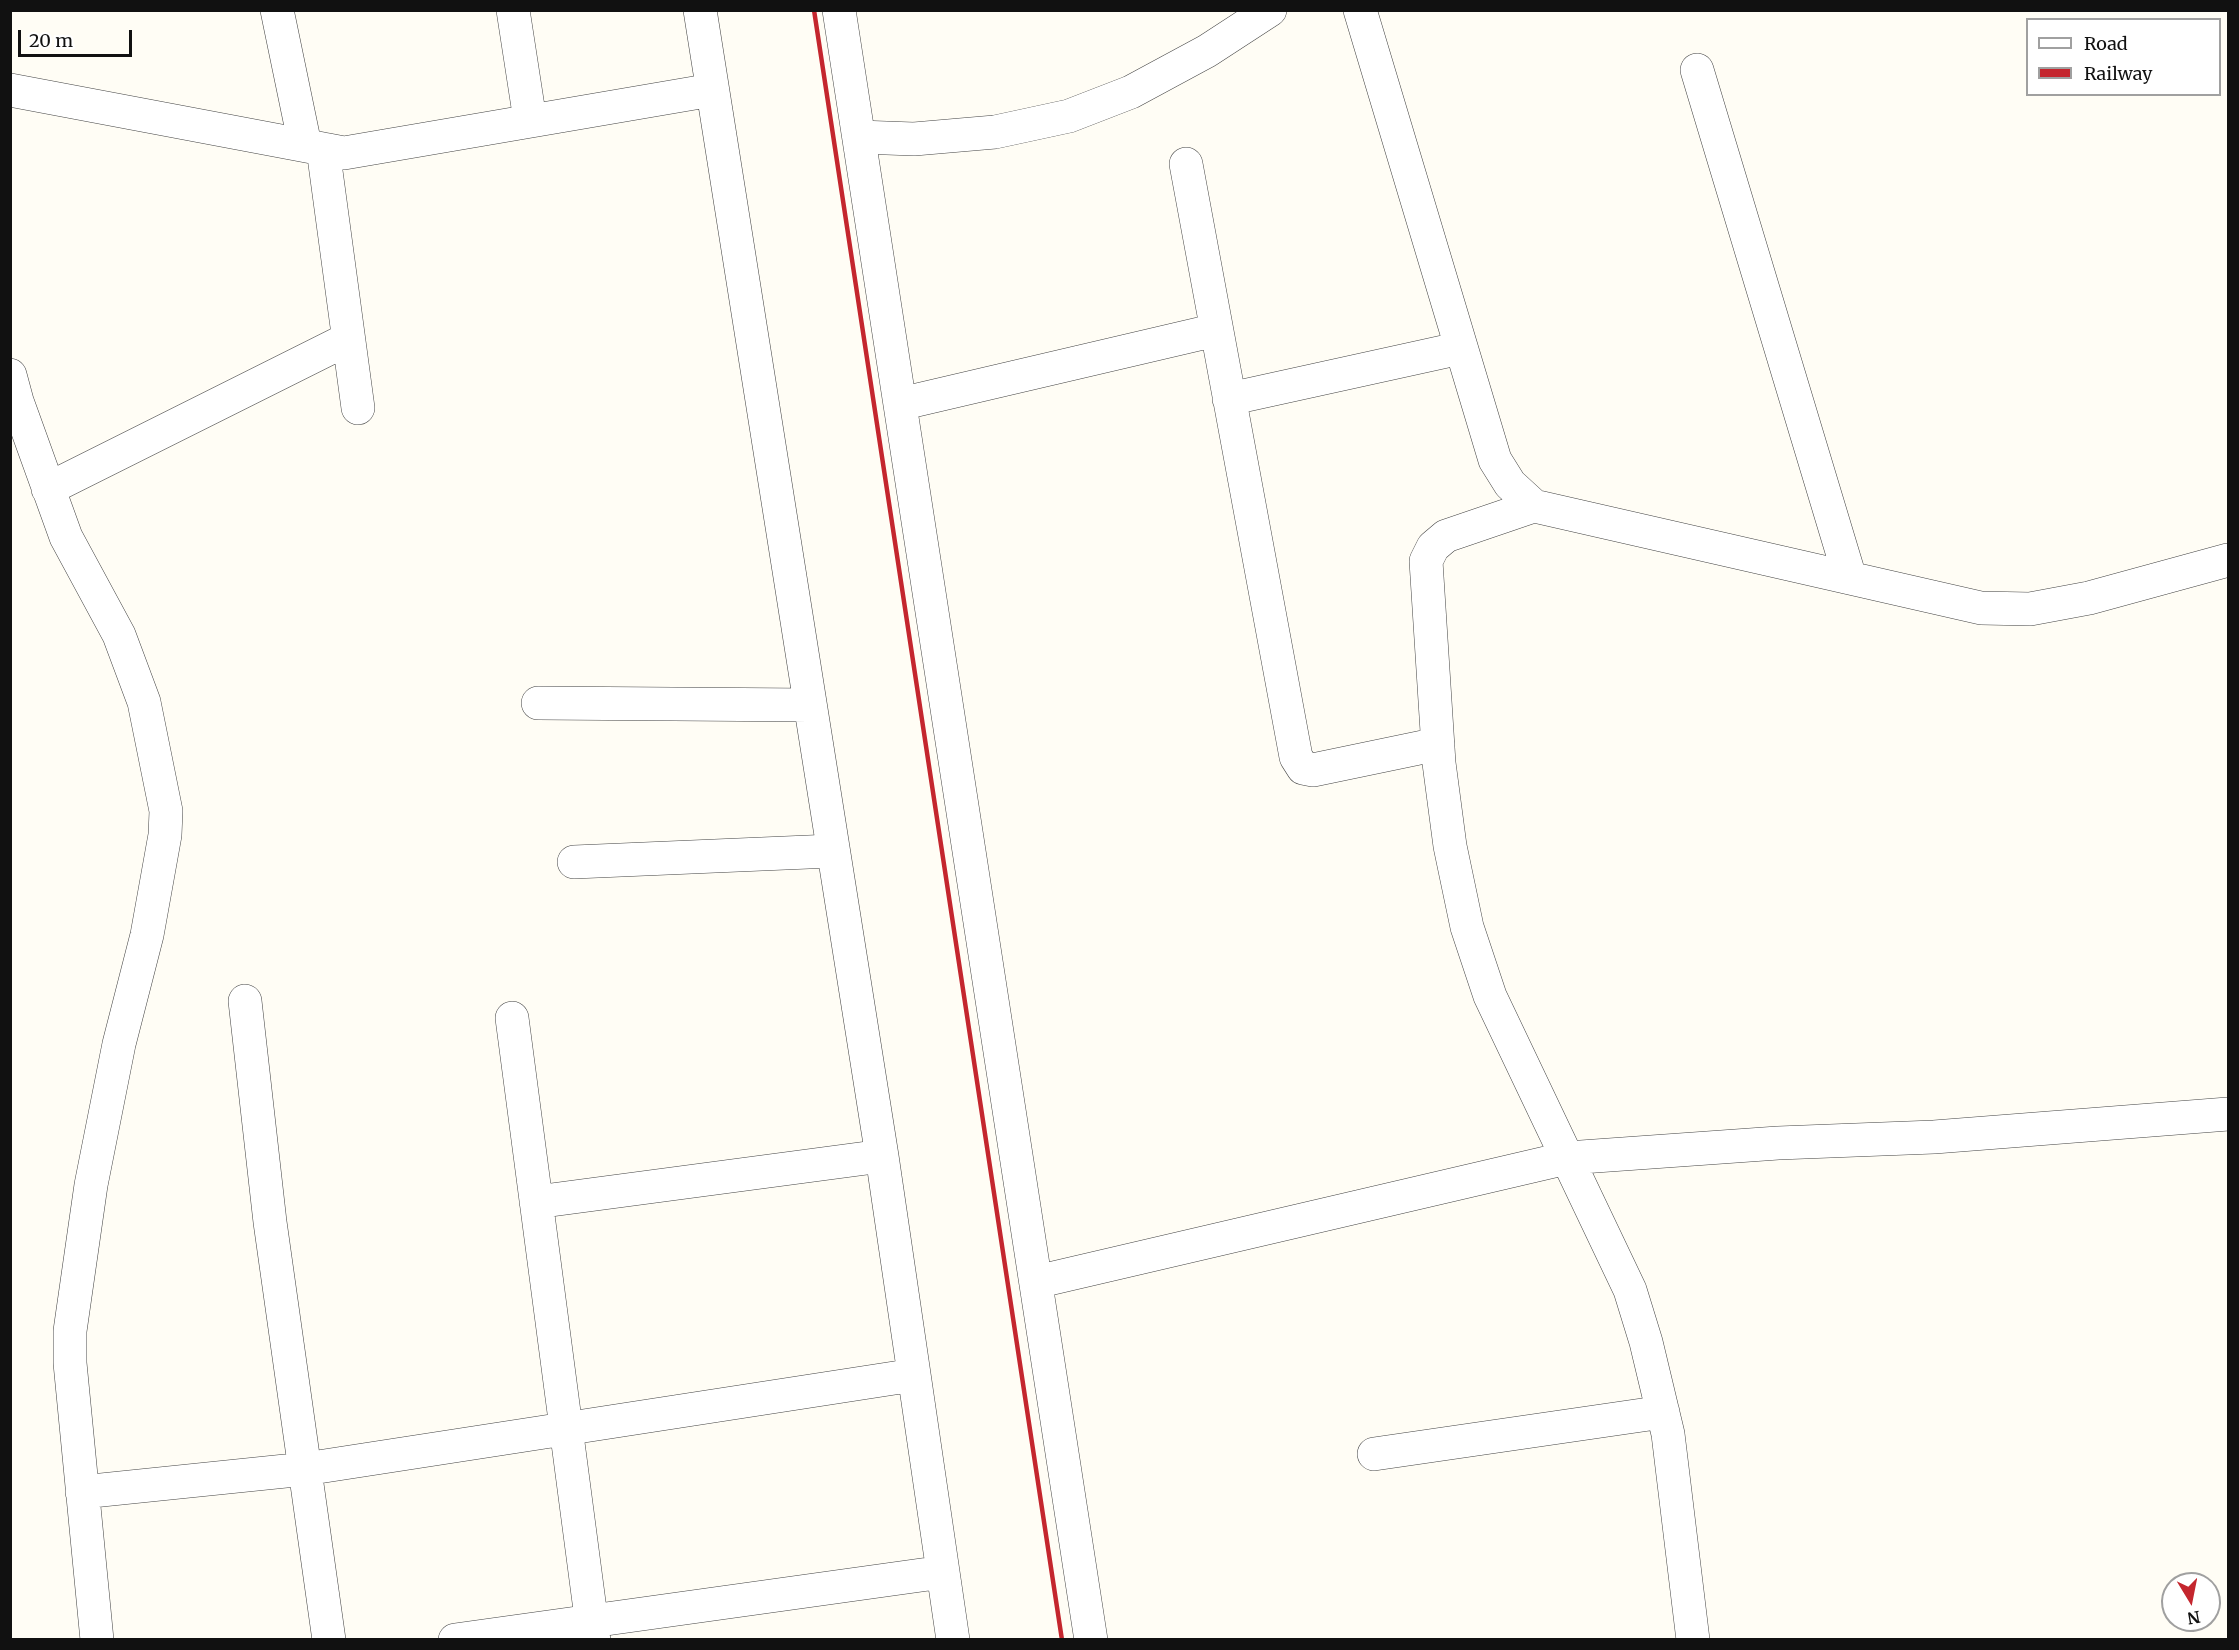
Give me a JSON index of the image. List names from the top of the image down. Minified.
{"legend":["Road","Railway"],"scale_bar":"20 m","north":"bottom"}
